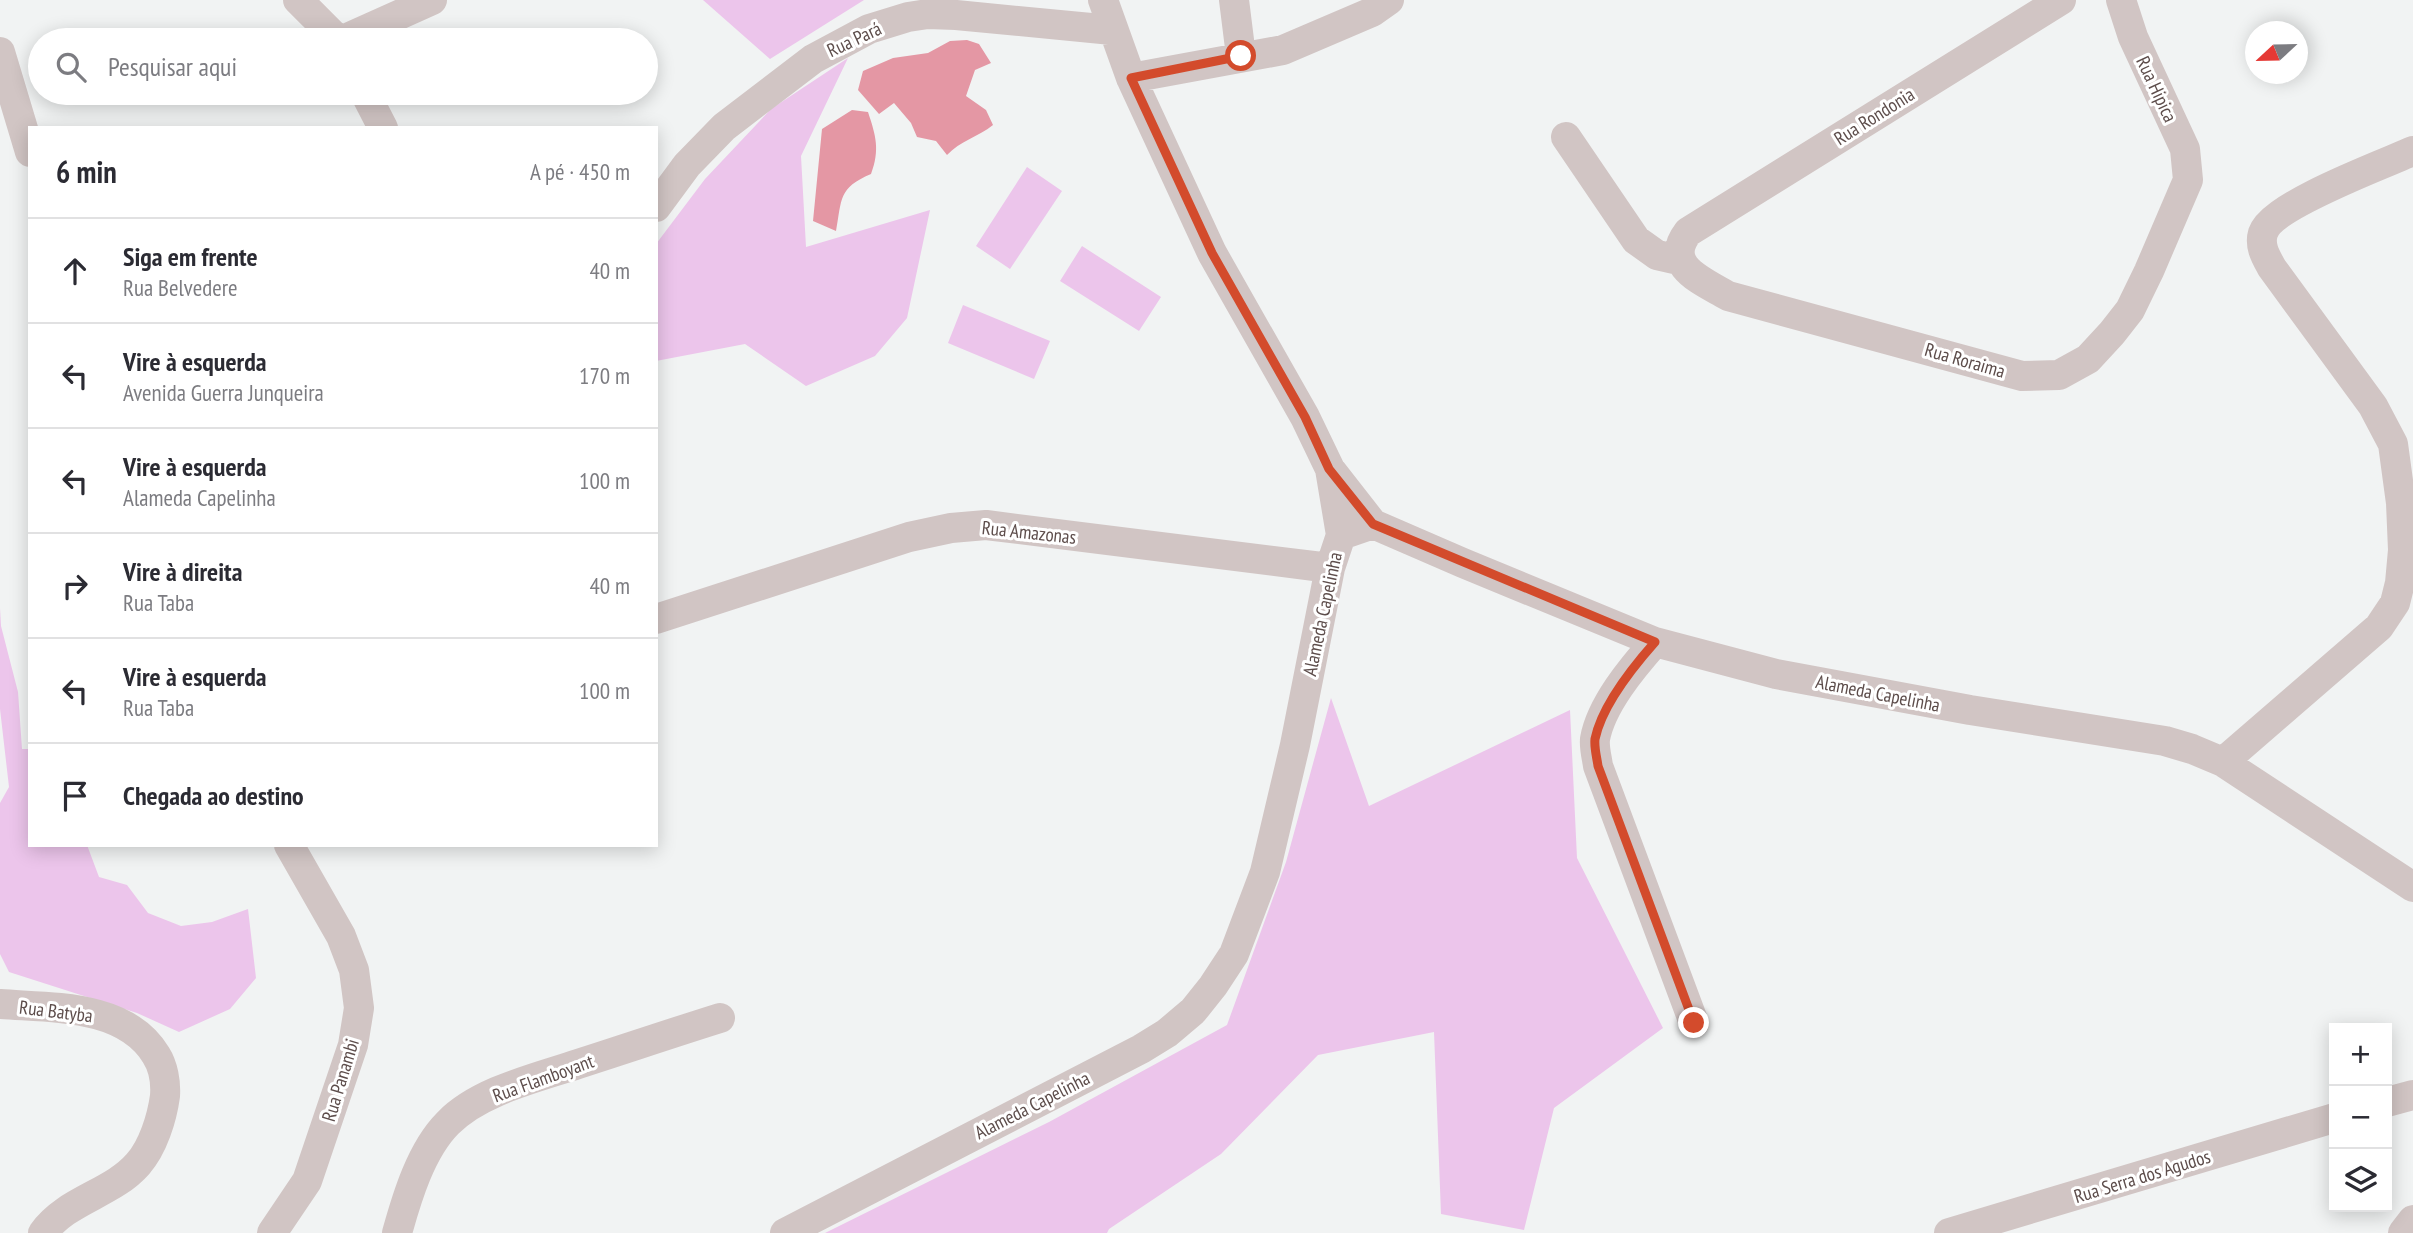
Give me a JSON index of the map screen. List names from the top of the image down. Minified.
{"streets":{"street":["Rua Pará","Rua Hipica","Rua Rondonia","Rua Roraima","Rua Amazonas","Alameda Capelinha","Rua Batyba","Rua Flamboyant","Rua Panambi","Rua Serra dos Agudos"]},"crossings":[["Rua Hipica","Rua Roraima"],["Rua Rondonia","Rua Roraima"],["Rua Amazonas","Alameda Capelinha"]],"north":"left","page":{"search":"Pesquisar aqui","heading":["6 min","A pé · 450 m"],"list":[["Siga em frente","Rua Belvedere","40 m"],["Vire à esquerda","Avenida Guerra Junqueira","170 m"],["Vire à esquerda","Alameda Capelinha","100 m"],["Vire à direita","Rua Taba","40 m"],["Vire à esquerda","Rua Taba","100 m"],"Chegada ao destino"],"map_buttons":["+","−"]}}
